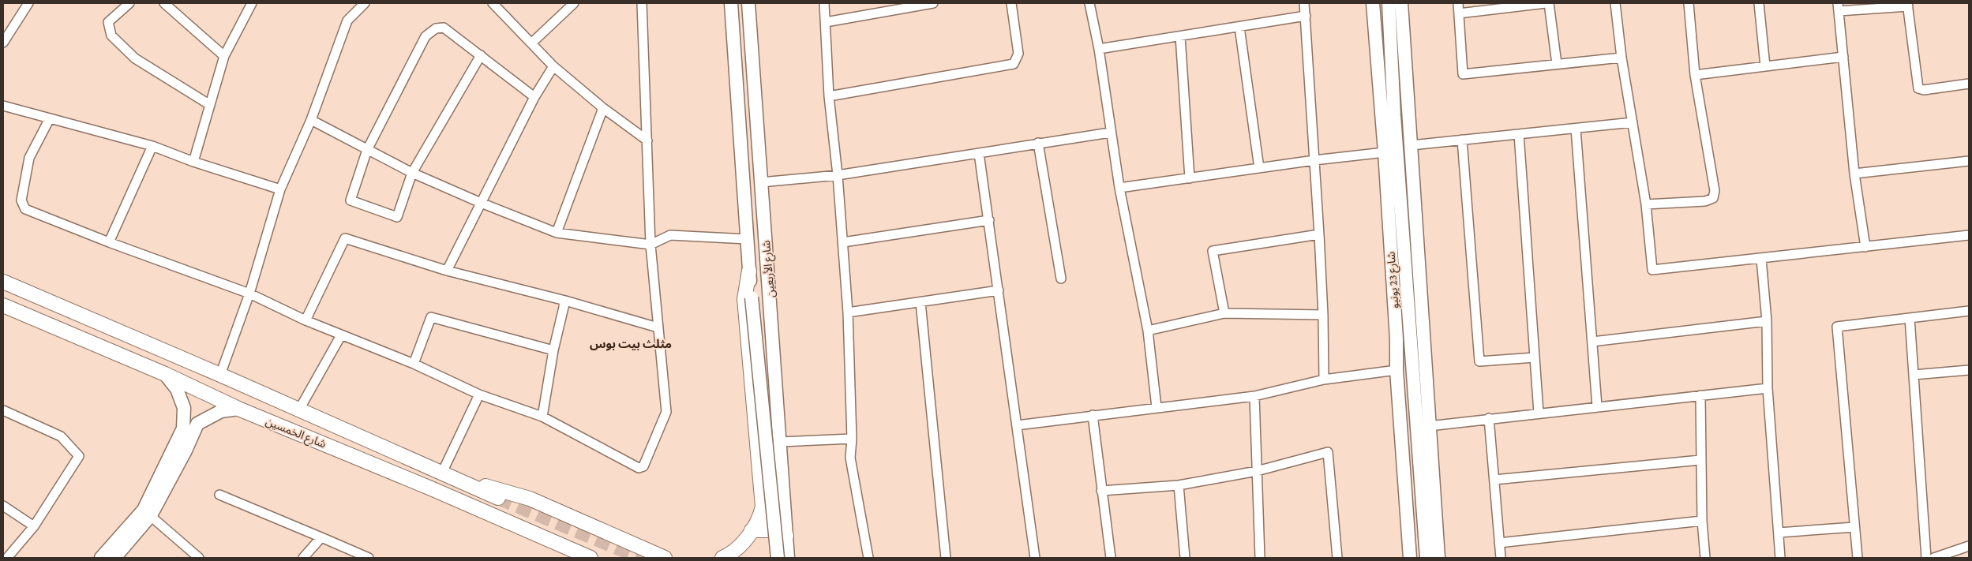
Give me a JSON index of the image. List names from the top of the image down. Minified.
{"streets":{"main road":["شارع الخمسين"],"street":["شارع الأربعين","شارع 23 يونيو"]},"districts":["مثلث بيت بوس"]}
